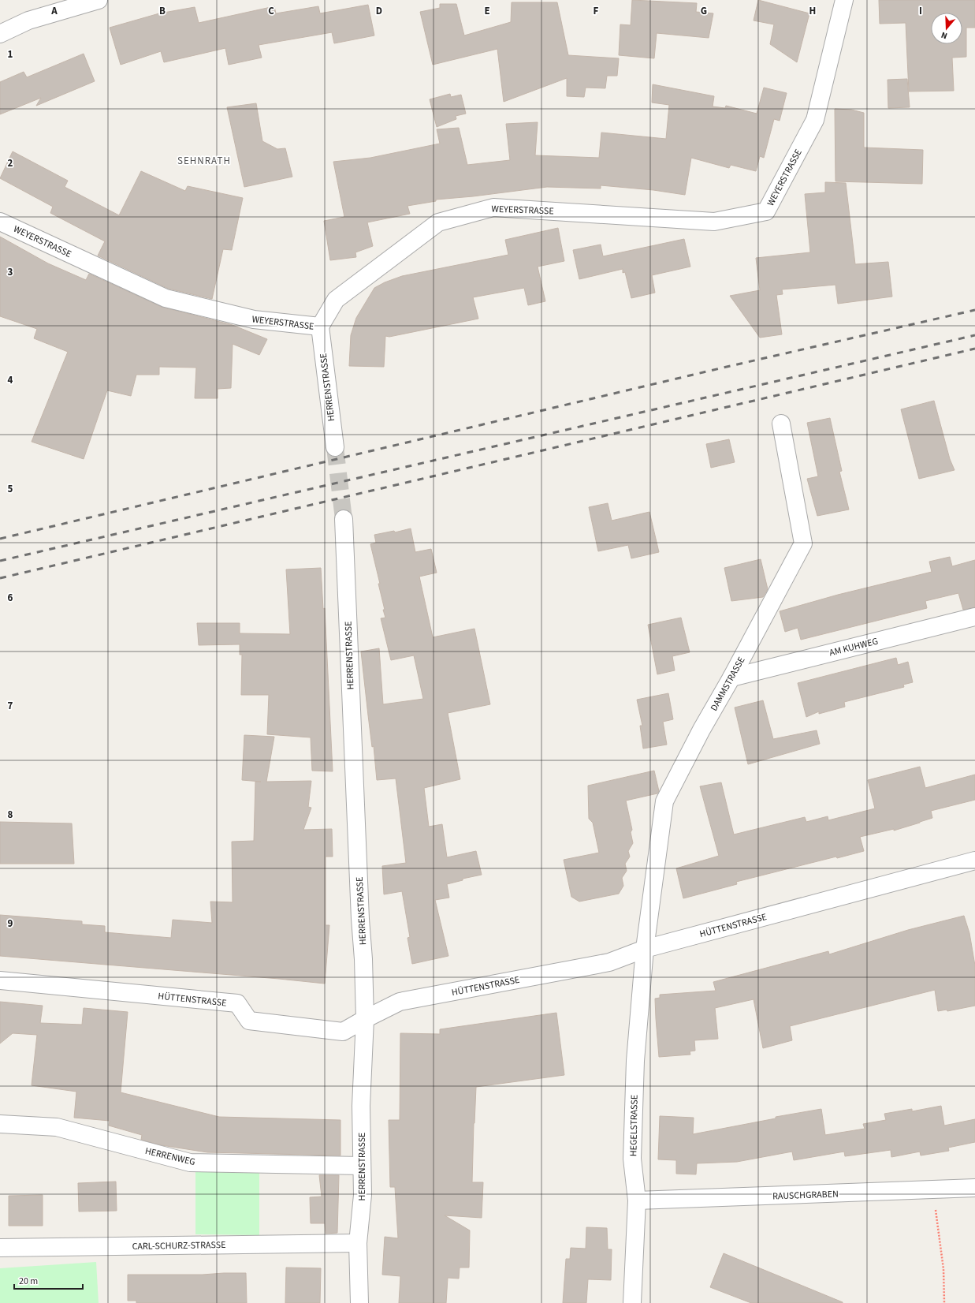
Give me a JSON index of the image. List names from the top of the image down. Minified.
{"streets":{"street":["WEYERSTRASSE","HERRENSTRASSE","AM KUHWEG","DAMMSTRASSE","HÜTTENSTRASSE","HEGELSTRASSE","HERRENWEG","RAUSCHGRABEN","CARL-SCHURZ-STRASSE"]},"crossings":[["WEYERSTRASSE","HERRENSTRASSE"],["HERRENSTRASSE","HÜTTENSTRASSE"],["HERRENSTRASSE","HERRENWEG"],["HERRENSTRASSE","CARL-SCHURZ-STRASSE"],["AM KUHWEG","DAMMSTRASSE"],["DAMMSTRASSE","HÜTTENSTRASSE"],["DAMMSTRASSE","HEGELSTRASSE"],["HÜTTENSTRASSE","HEGELSTRASSE"],["HEGELSTRASSE","RAUSCHGRABEN"]],"districts":["SEHNRATH"],"scale_bar":"20 m","north":"bottom","grid":{"columns":["A","B","C","D","E","F","G","H","I"],"rows":["1","2","3","4","5","6","7","8","9"]}}
